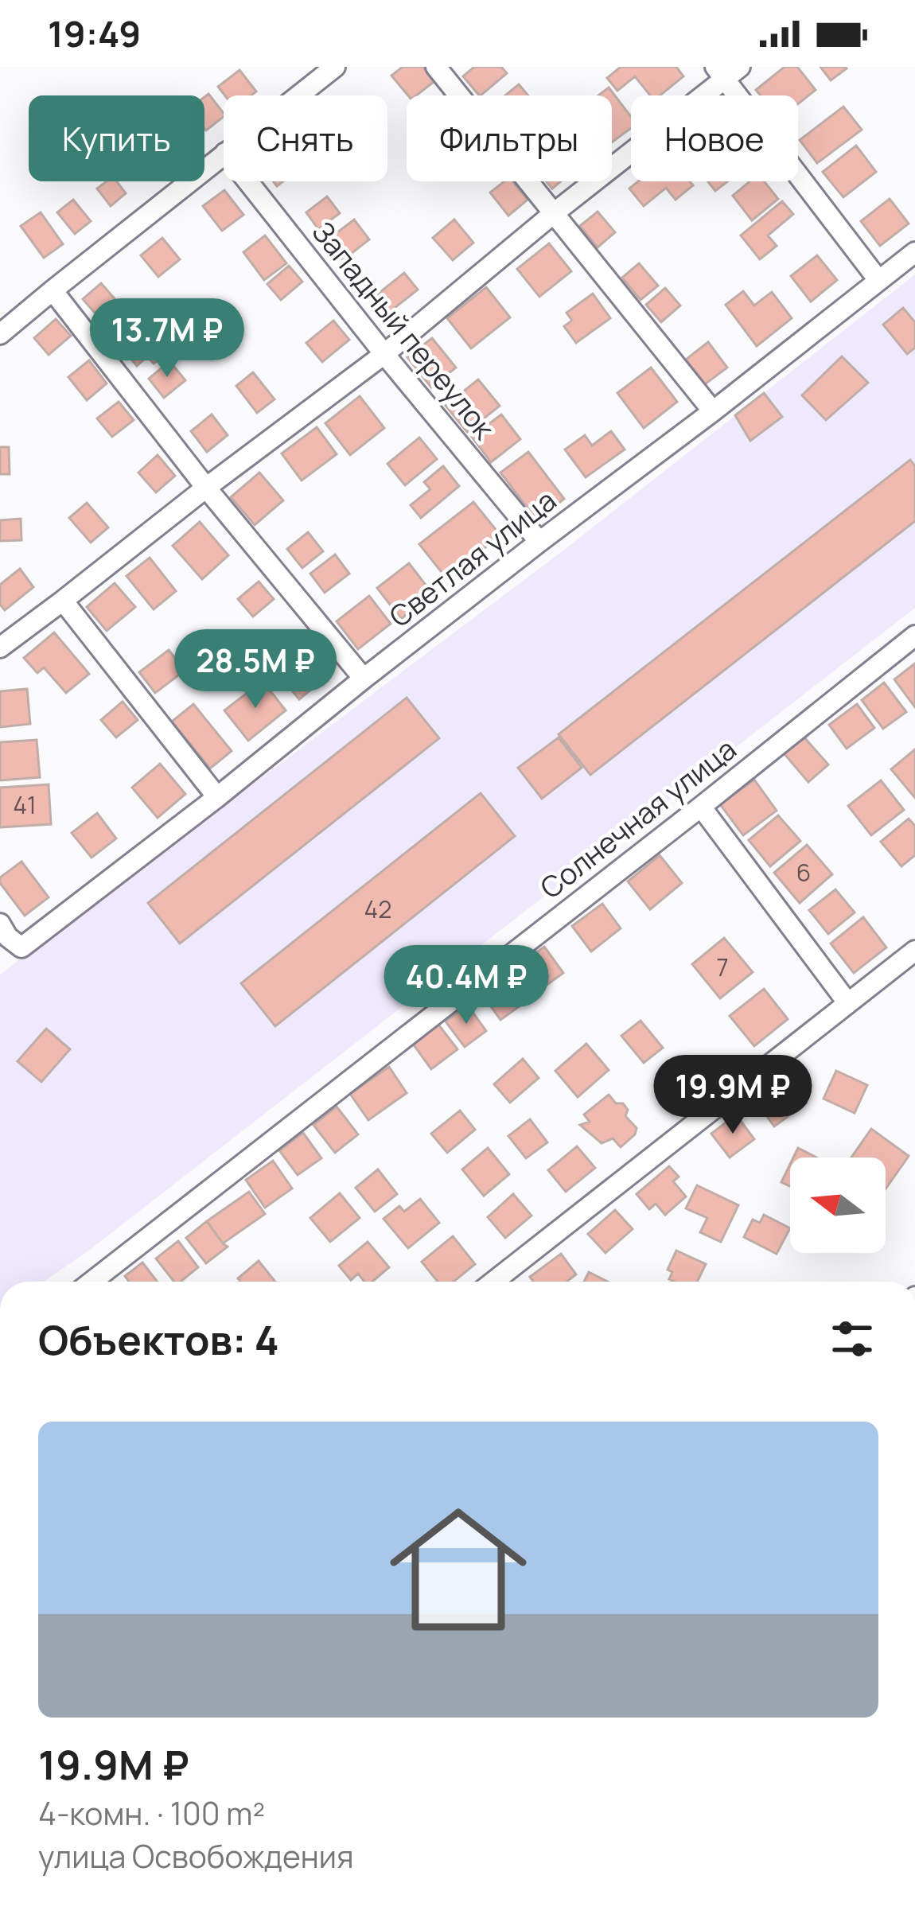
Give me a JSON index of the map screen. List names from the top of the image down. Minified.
{"streets":{"street":["Западный переулок","Светлая улица","Солнечная улица"]},"crossings":[["Западный переулок","Светлая улица"]],"house_numbers":["41","6","42","7"],"north":"left","page":{"status":"19:49","chip":["Купить","Снять","Фильтры","Новое"],"price":["13.7M ₽","28.5M ₽","40.4M ₽","19.9M ₽"],"heading":"Объектов: 4","list":[{"name":"19.9M ₽","note":"4-комн. · 100 m² · улица Освобождения"}]}}
